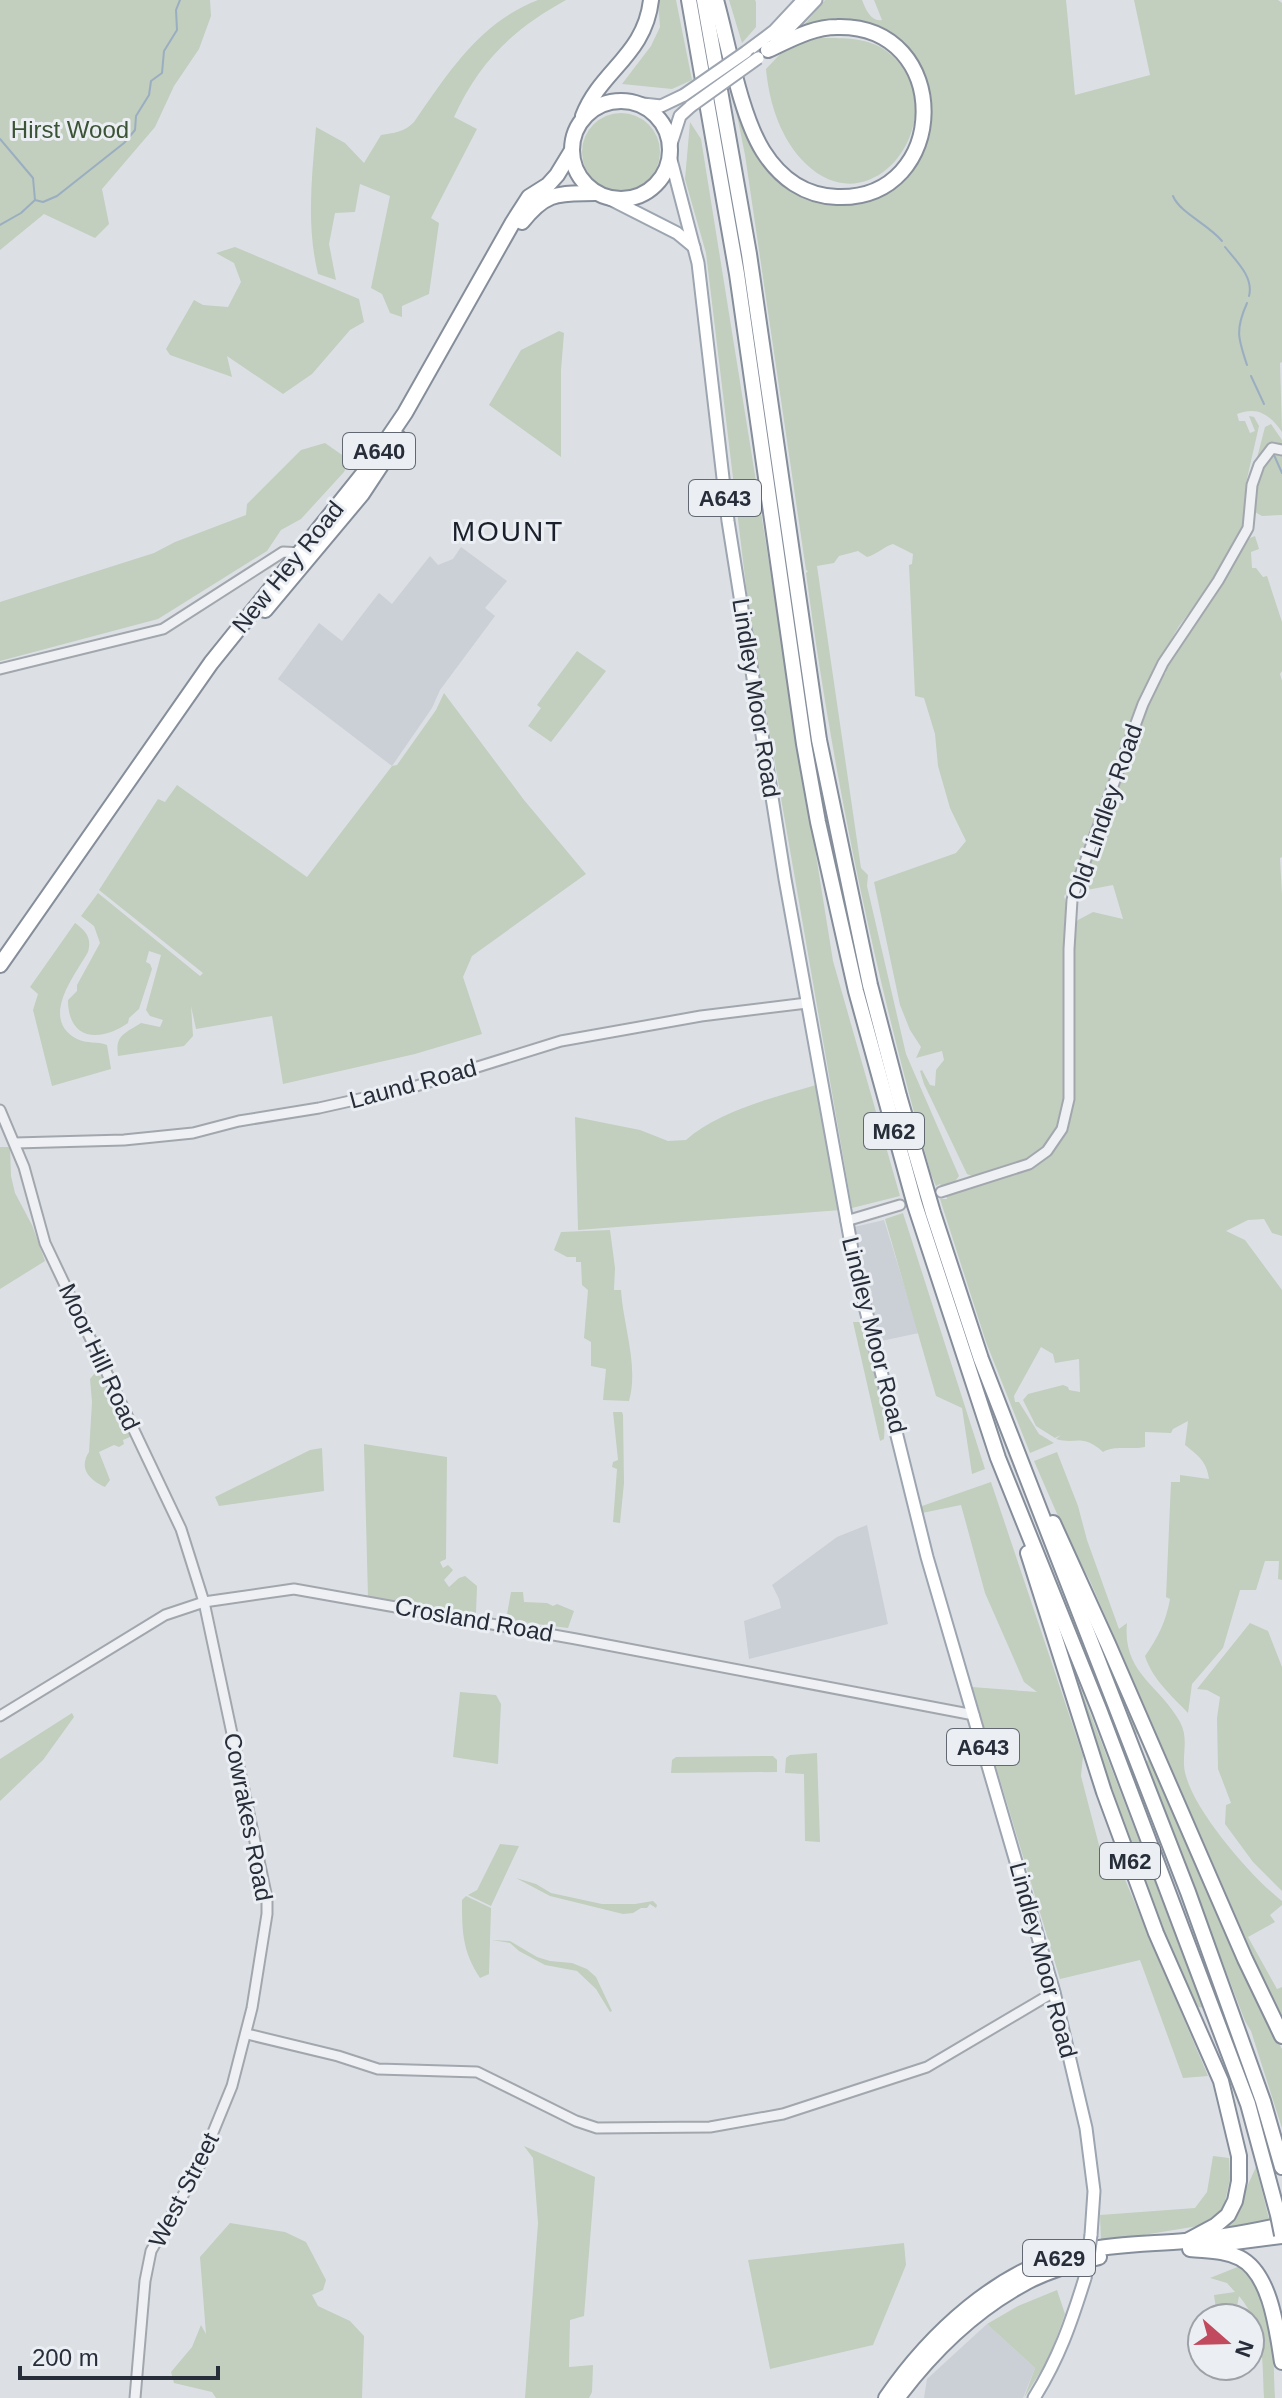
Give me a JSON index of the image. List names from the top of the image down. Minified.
{"streets":{"highway":["A640","New Hey Road","M62","A629"],"main road":["A643","Lindley Moor Road"],"street":["Old Lindley Road","Laund Road","Moor Hill Road","Crosland Road","Cowrakes Road","West Street"]},"crossings":[["A640","New Hey Road"],["A640","Lindley Moor Road"],["New Hey Road","Lindley Moor Road"],["Lindley Moor Road","Laund Road"],["Lindley Moor Road","Crosland Road"],["Laund Road","Moor Hill Road"],["M62","A629"],["Moor Hill Road","Crosland Road"],["Moor Hill Road","Cowrakes Road"],["Crosland Road","Cowrakes Road"],["Cowrakes Road","West Street"]],"districts":["MOUNT"],"parks":["Hirst Wood"],"scale_bar":"200 m","north":"right"}
